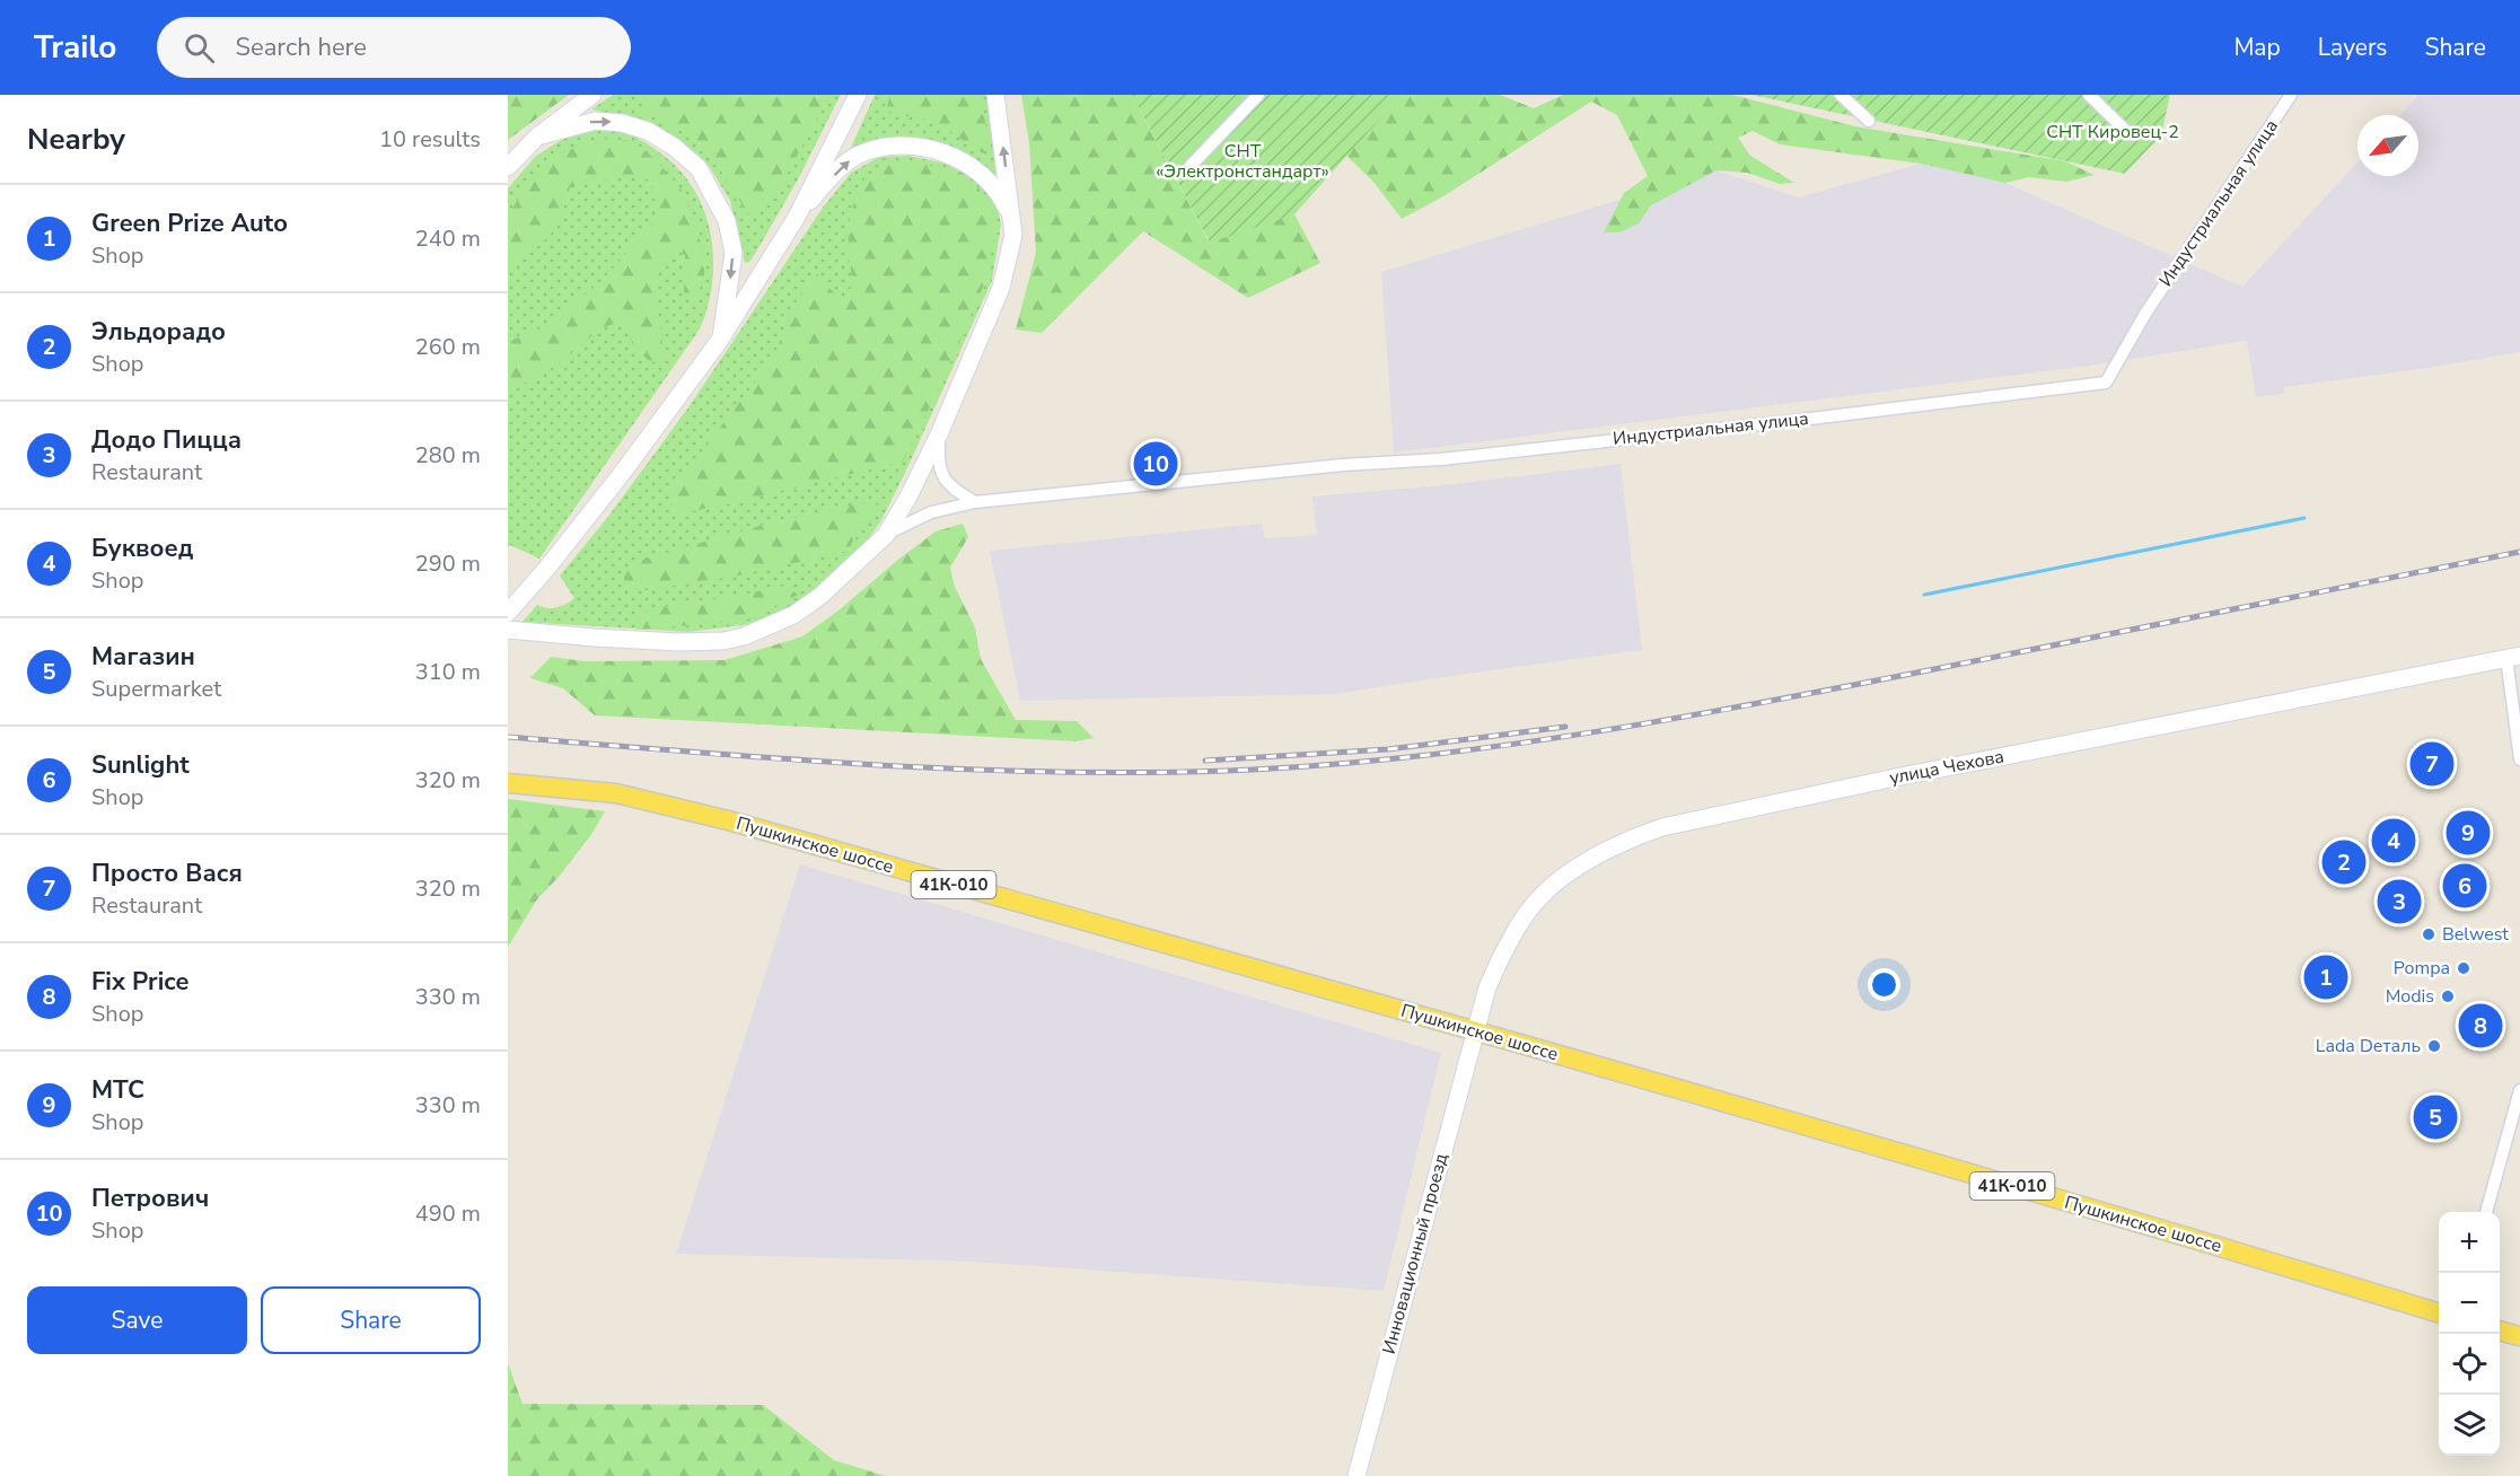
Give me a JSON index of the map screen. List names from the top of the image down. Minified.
{"streets":{"main road":["Пушкинское шоссе","41К-010"],"street":["Индустриальная улица","улица Чехова","Инновационный проезд"]},"crossings":[["улица Чехова","Пушкинское шоссе"],["улица Чехова","Инновационный проезд"],["Пушкинское шоссе","Инновационный проезд"]],"parks":["СНТ Кировец-2","СНТ «Электронстандарт»"],"places":["Belwest","Pompa","Modis","Lada Dеталь"],"north":"bottom left","page":{"header":"Trailo","search":"Search here","nav":["Map","Layers","Share"],"heading":["Nearby","10 results"],"list":[{"mark":"1","name":"Green Prize Auto","note":"Shop","value":"240 m"},{"mark":"2","name":"Эльдорадо","note":"Shop","value":"260 m"},{"mark":"3","name":"Додо Пицца","note":"Restaurant","value":"280 m"},{"mark":"4","name":"Буквоед","note":"Shop","value":"290 m"},{"mark":"5","name":"Магазин","note":"Supermarket","value":"310 m"},{"mark":"6","name":"Sunlight","note":"Shop","value":"320 m"},{"mark":"7","name":"Просто Вася","note":"Restaurant","value":"320 m"},{"mark":"8","name":"Fix Price","note":"Shop","value":"330 m"},{"mark":"9","name":"МТС","note":"Shop","value":"330 m"},{"mark":"10","name":"Петрович","note":"Shop","value":"490 m"}],"pins":["10","7","9","4","2","6","3","1","8","5"],"map_buttons":["+","−"],"buttons":["Save","Share"]}}
